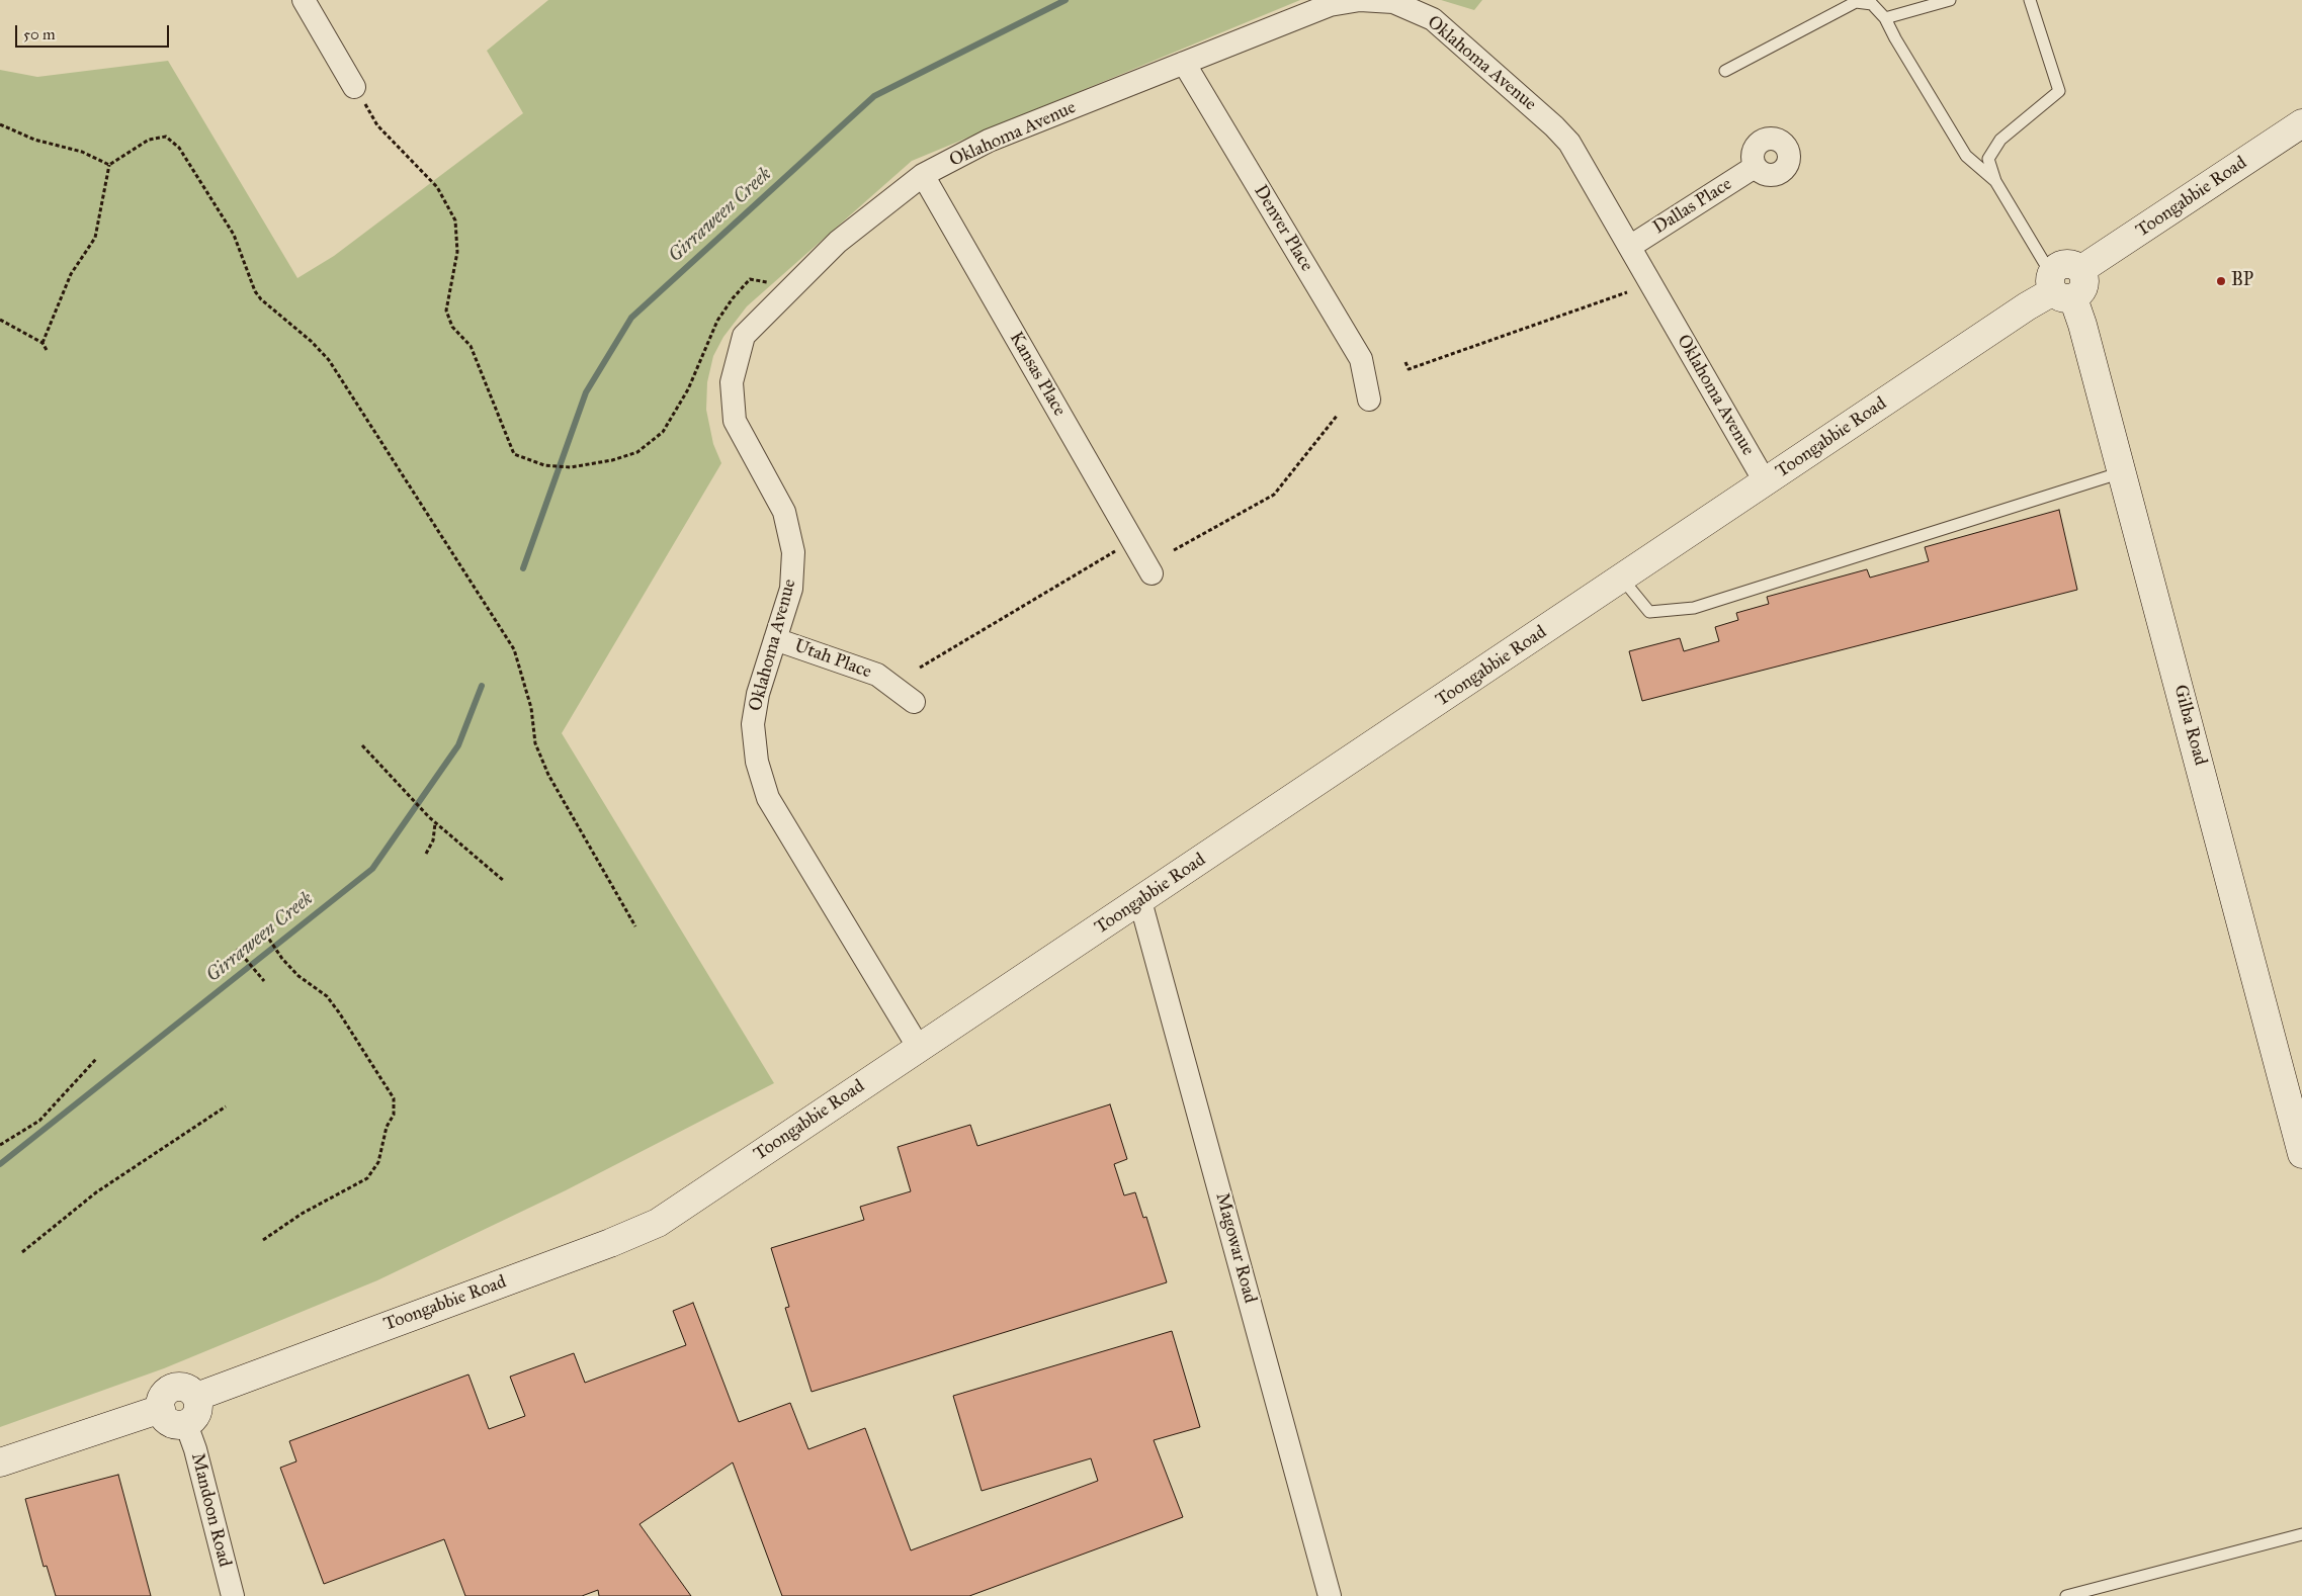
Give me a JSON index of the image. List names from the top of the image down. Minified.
{"streets":{"main road":["Toongabbie Road","Gilba Road"],"street":["Oklahoma Avenue","Dallas Place","Denver Place","Kansas Place","Utah Place","Magowar Road","Mandoon Road"]},"crossings":[["Oklahoma Avenue","Toongabbie Road"],["Oklahoma Avenue","Dallas Place"],["Oklahoma Avenue","Denver Place"],["Oklahoma Avenue","Kansas Place"],["Oklahoma Avenue","Utah Place"],["Toongabbie Road","Gilba Road"],["Toongabbie Road","Magowar Road"],["Toongabbie Road","Mandoon Road"]],"water":["Girraween Creek"],"places":["BP"],"scale_bar":"50 m"}
